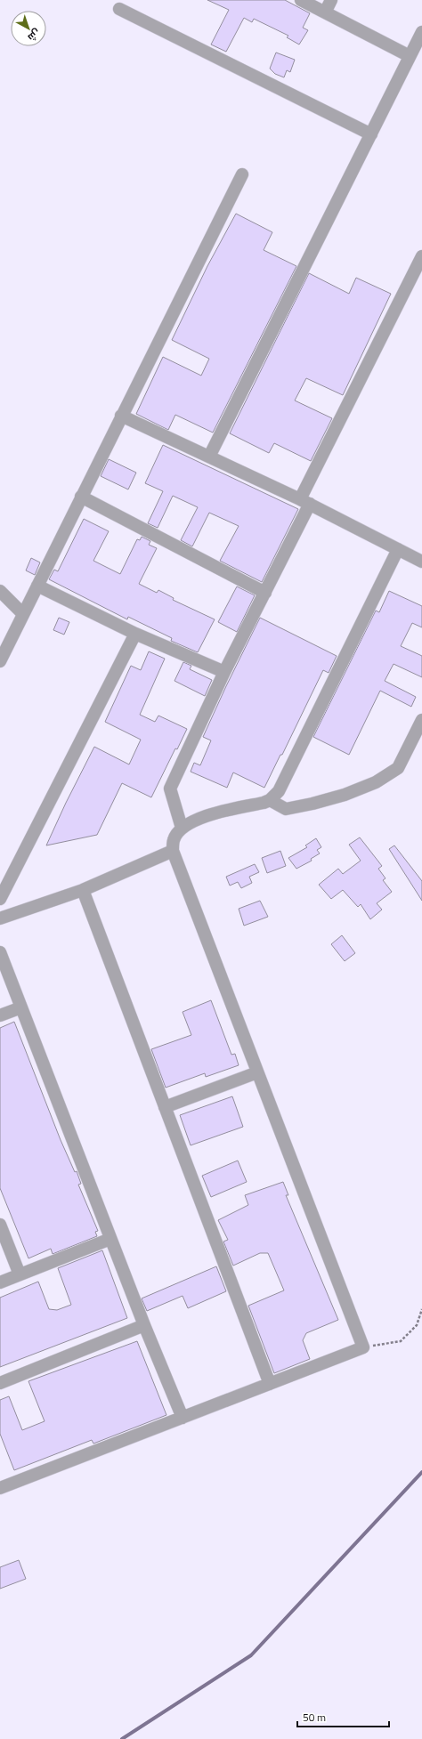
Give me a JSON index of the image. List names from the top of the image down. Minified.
{"scale_bar":"50 m","north":"bottom right"}
